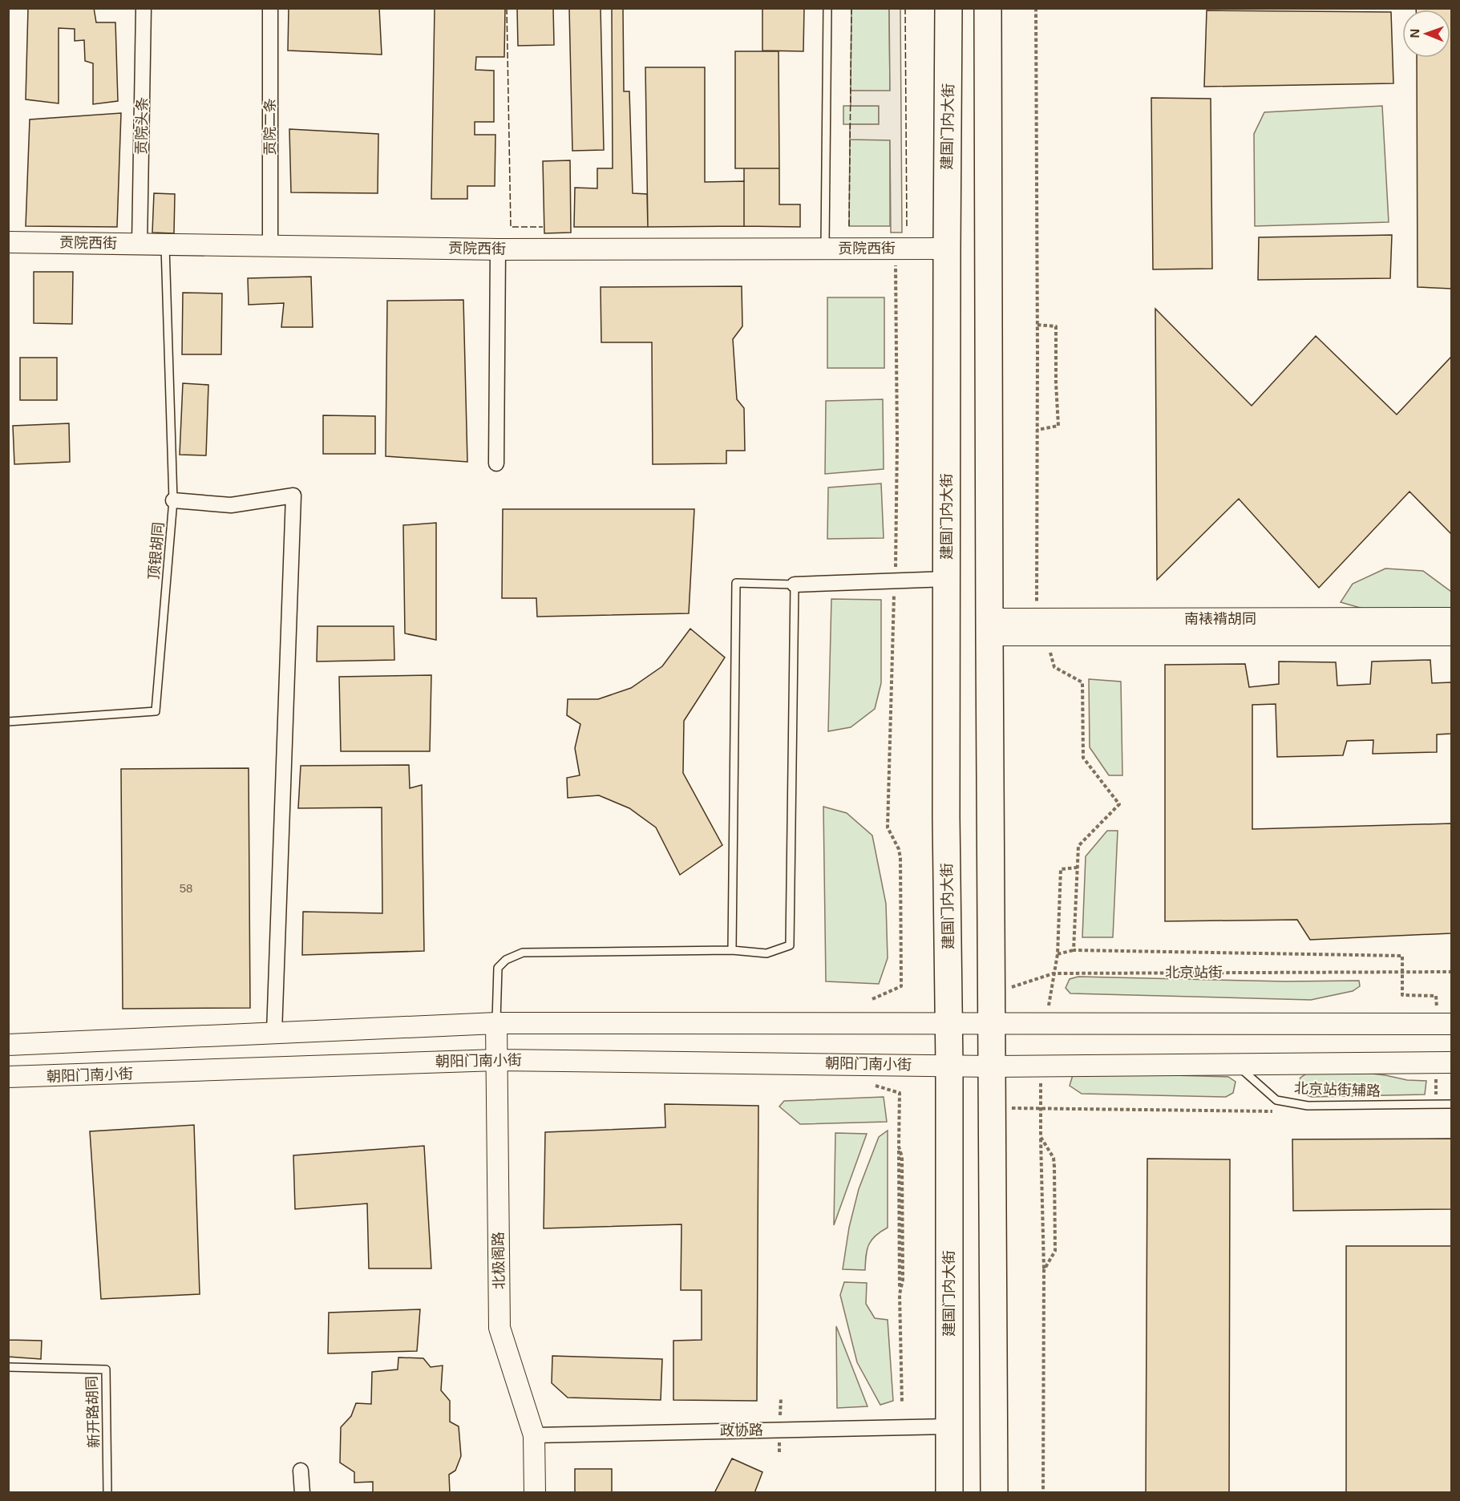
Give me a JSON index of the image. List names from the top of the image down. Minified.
{"streets":{"highway":["建国门内大街"],"main road":["贡院西街","南裱褙胡同","朝阳门南小街","北极阁路"],"street":["贡院头条","贡院二条","政协路"],"lane":["顶银胡同","北京站街辅路","新开路胡同"],"path":["北京站街"]},"crossings":[["贡院头条","贡院西街"],["贡院二条","贡院西街"],["建国门内大街","贡院西街"],["建国门内大街","朝阳门南小街"],["建国门内大街","政协路"],["贡院西街","顶银胡同"],["朝阳门南小街","北极阁路"],["北极阁路","政协路"]],"house_numbers":["58"],"north":"left"}
